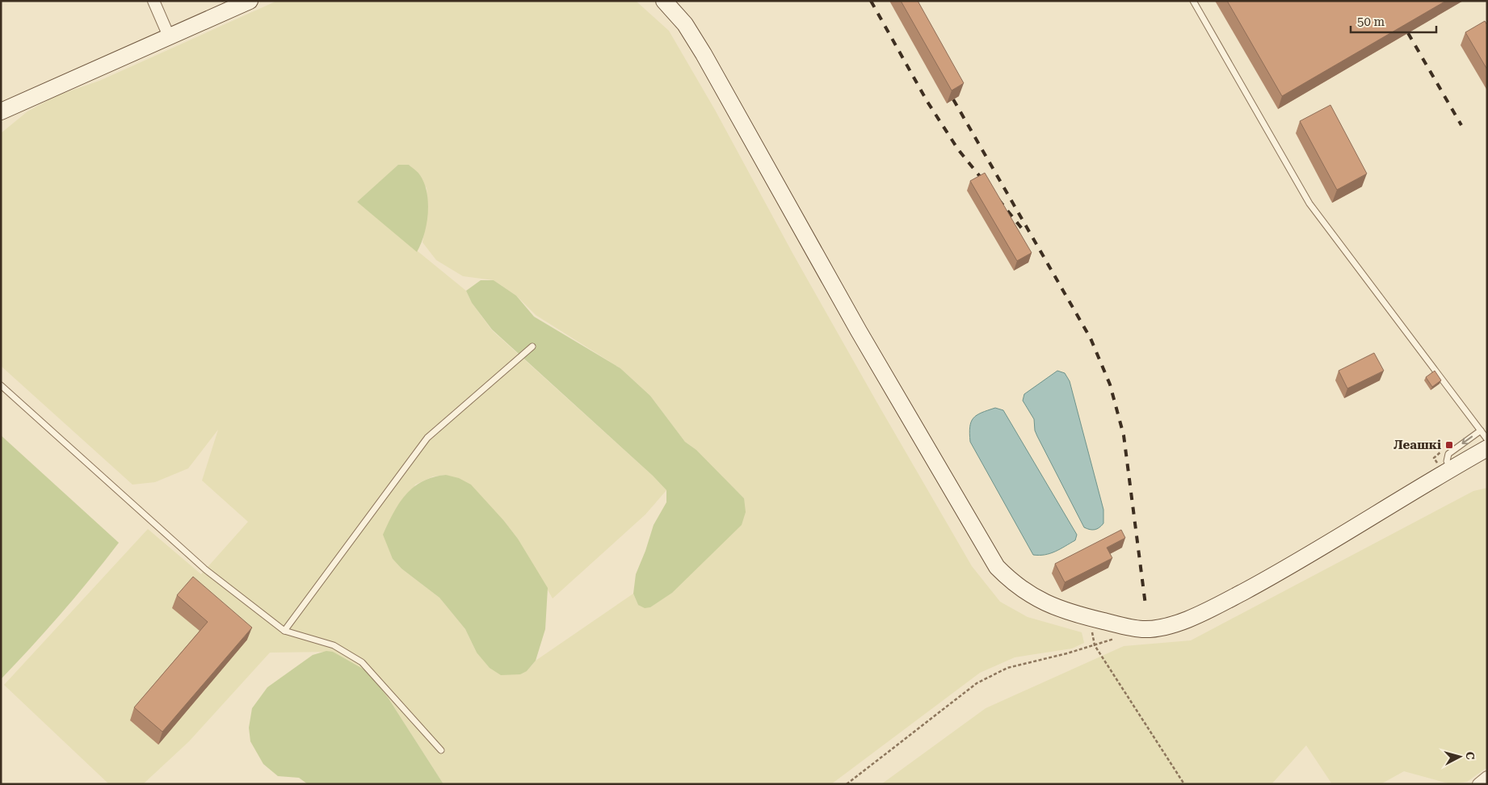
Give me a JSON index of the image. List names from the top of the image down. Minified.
{"places":{"transit":["Леашкі"]},"scale_bar":"50 m","north":"right"}
